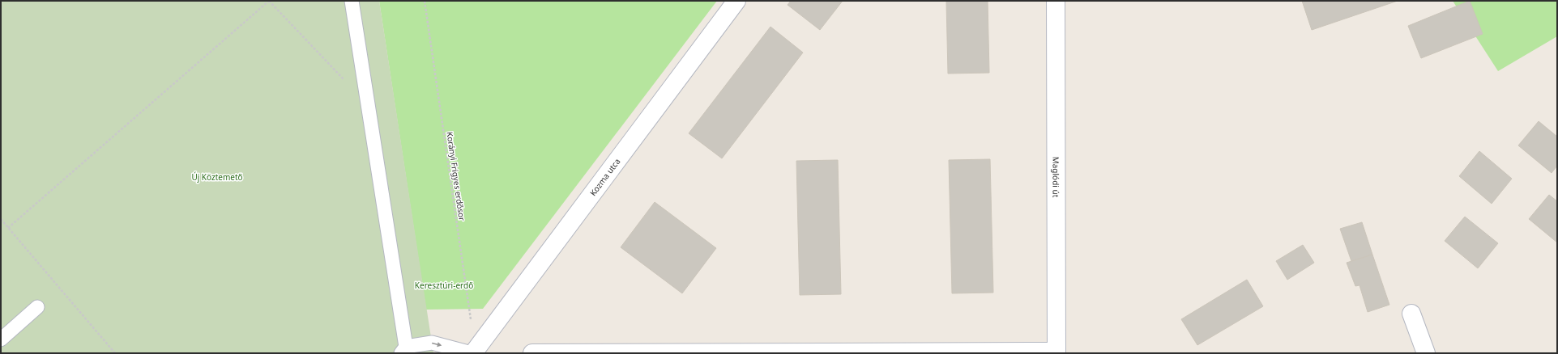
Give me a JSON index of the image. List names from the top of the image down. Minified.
{"streets":{"street":["Kozma utca","Maglódi út"],"path":["Korányi Frigyes erdősor"]},"parks":["Új Köztemető","Keresztúri-erdő"]}
